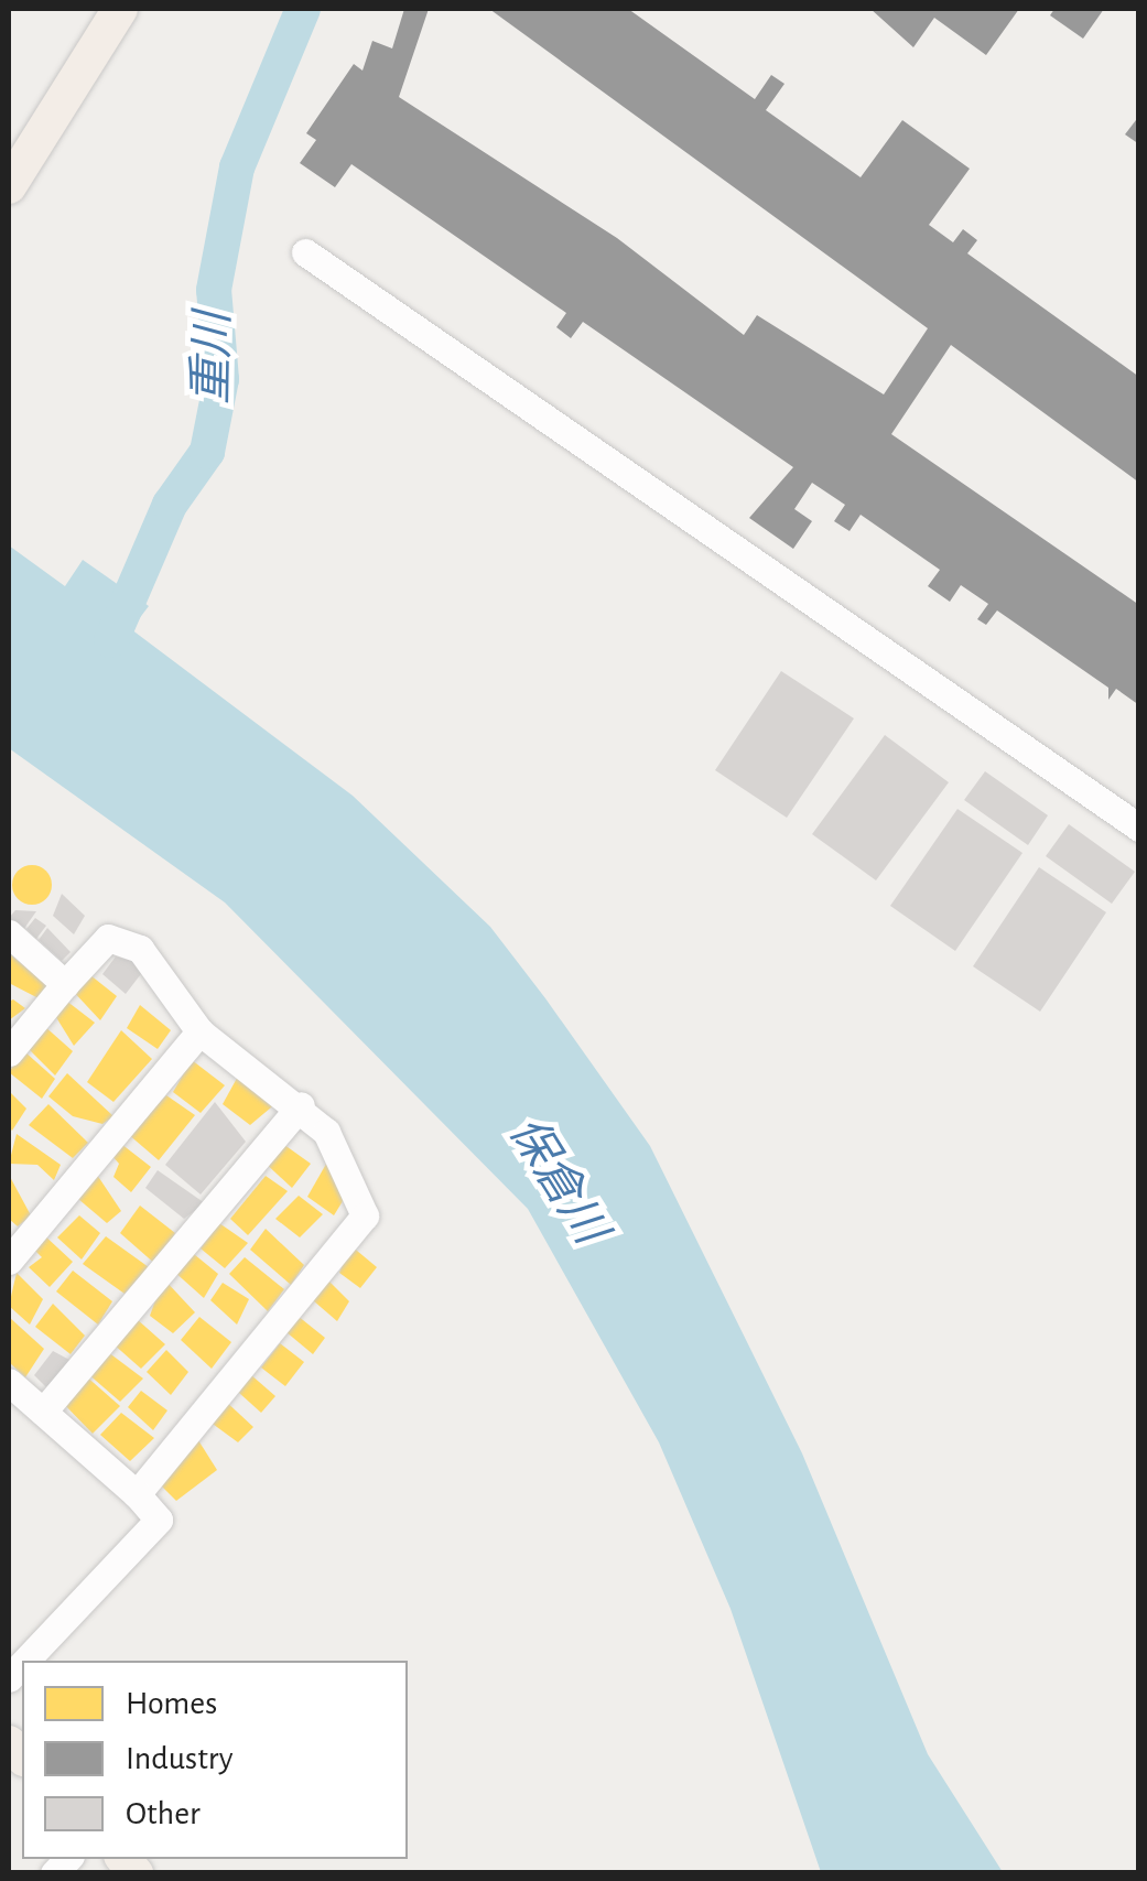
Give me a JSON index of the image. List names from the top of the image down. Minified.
{"water":["重川","保倉川"],"legend":["Homes","Industry","Other"]}
